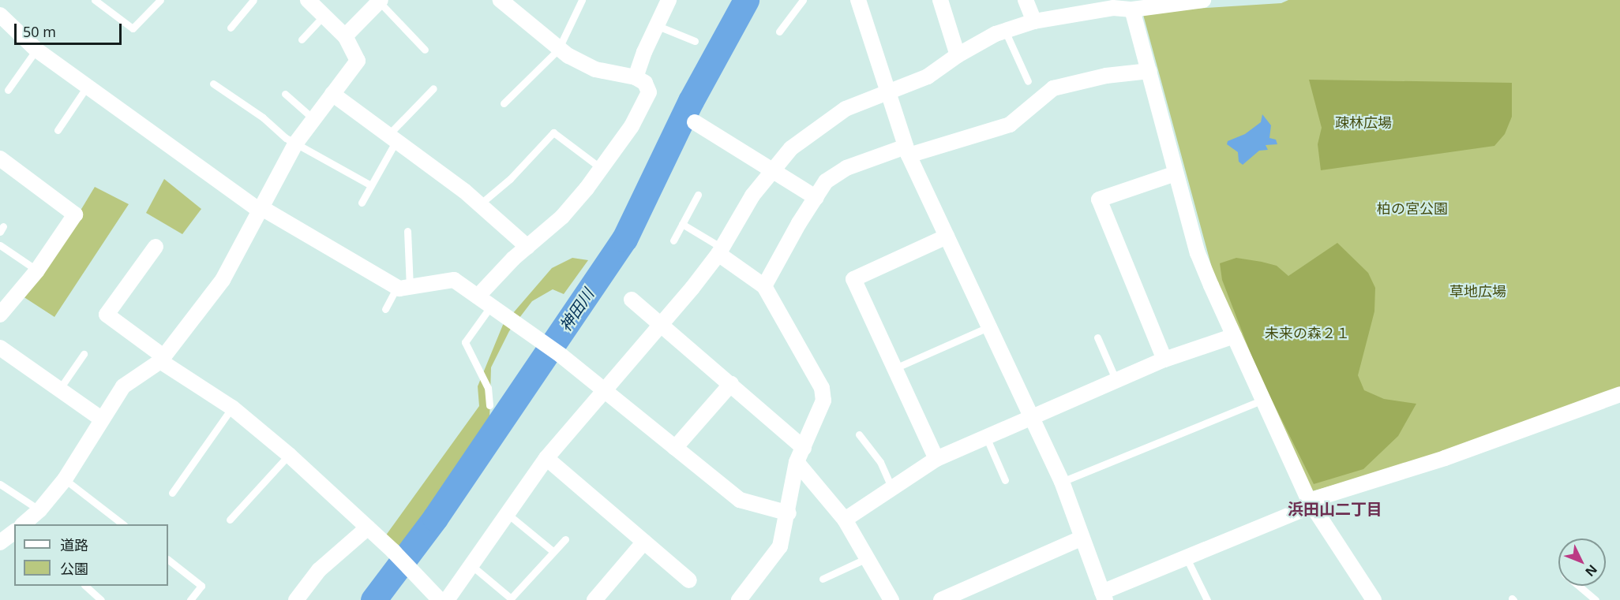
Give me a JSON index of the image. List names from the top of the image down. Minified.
{"districts":["浜田山二丁目"],"water":["神田川"],"parks":["疎林広場","柏の宮公園","草地広場","未来の森２１"],"legend":["道路","公園"],"scale_bar":"50 m","north":"bottom right"}
